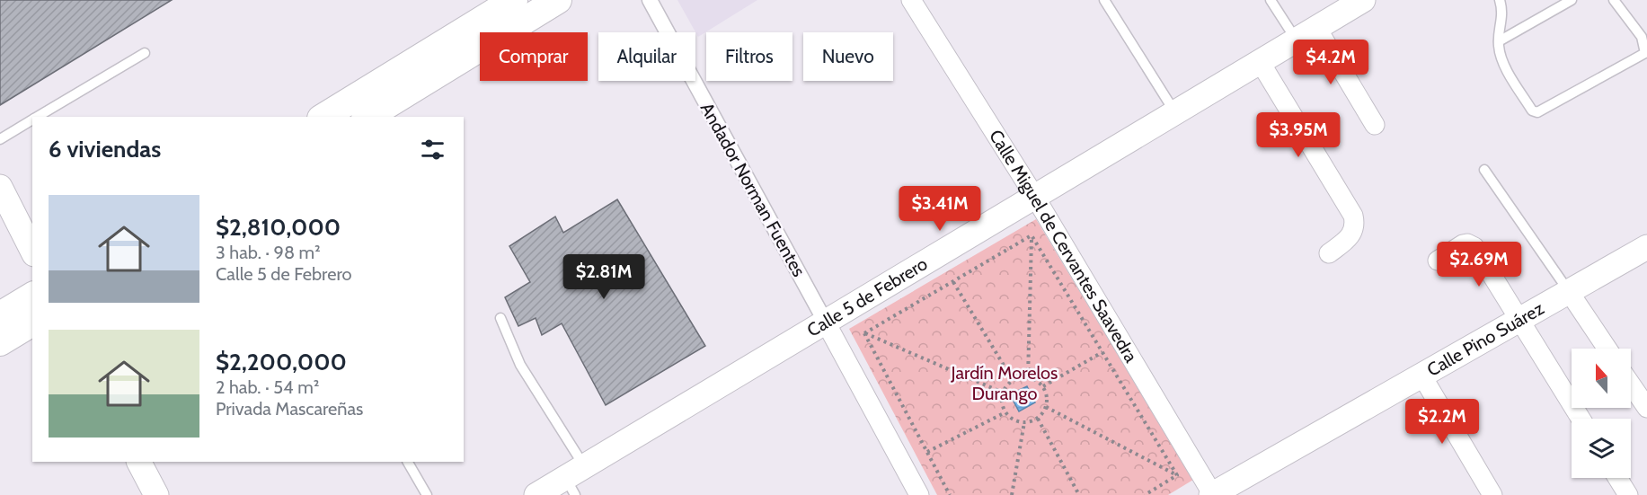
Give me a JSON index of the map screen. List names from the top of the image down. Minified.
{"streets":{"street":["Andador Norman Fuentes","Calle Miguel de Cervantes Saavedra","Calle 5 de Febrero","Calle Pino Suárez"]},"crossings":[["Andador Norman Fuentes","Calle 5 de Febrero"],["Calle Miguel de Cervantes Saavedra","Calle 5 de Febrero"],["Calle Miguel de Cervantes Saavedra","Calle Pino Suárez"]],"parks":["Jardín Morelos Durango"],"north":"top","page":{"chip":["Comprar","Alquilar","Filtros","Nuevo"],"price":["$4.2M","$3.95M","$3.41M","$2.69M","$2.81M","$2.2M"],"heading":"6 viviendas","list":[{"name":"$2,810,000","note":"3 hab. · 98 m² · Calle 5 de Febrero"},{"name":"$2,200,000","note":"2 hab. · 54 m² · Privada Mascareñas"}]}}
